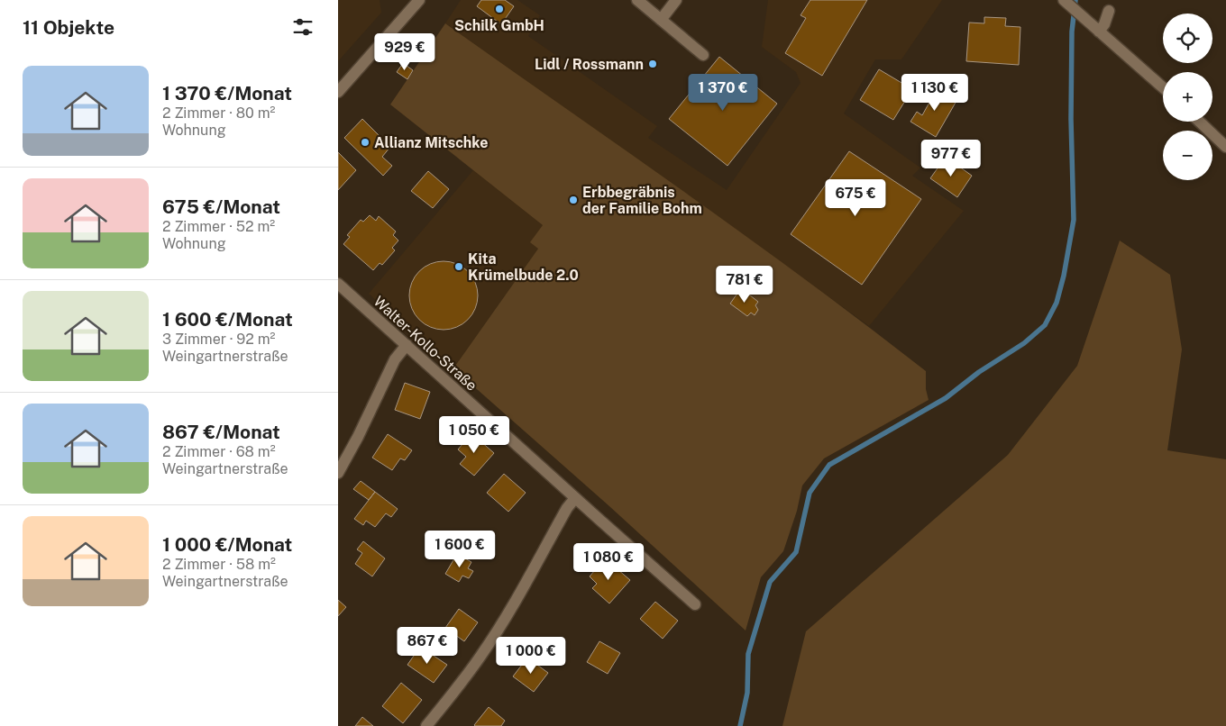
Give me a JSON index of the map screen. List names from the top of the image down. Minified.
{"streets":{"street":["Walter-Kollo-Straße"]},"places":["Schilk GmbH","Lidl / Rossmann","Allianz Mitschke","Erbbegräbnis der Familie Bohm","Kita Krümelbude 2.0"],"page":{"heading":"11 Objekte","map_buttons":["+","−"],"price":["929 €","1 370 €","1 130 €","977 €","675 €","781 €","1 050 €","1 600 €","1 080 €","867 €","1 000 €"],"list":[{"name":"1 370 €/Monat","note":"2 Zimmer · 80 m² · Wohnung"},{"name":"675 €/Monat","note":"2 Zimmer · 52 m² · Wohnung"},{"name":"1 600 €/Monat","note":"3 Zimmer · 92 m² · Weingartnerstraße"},{"name":"867 €/Monat","note":"2 Zimmer · 68 m² · Weingartnerstraße"},{"name":"1 000 €/Monat","note":"2 Zimmer · 58 m² · Weingartnerstraße"}]}}
